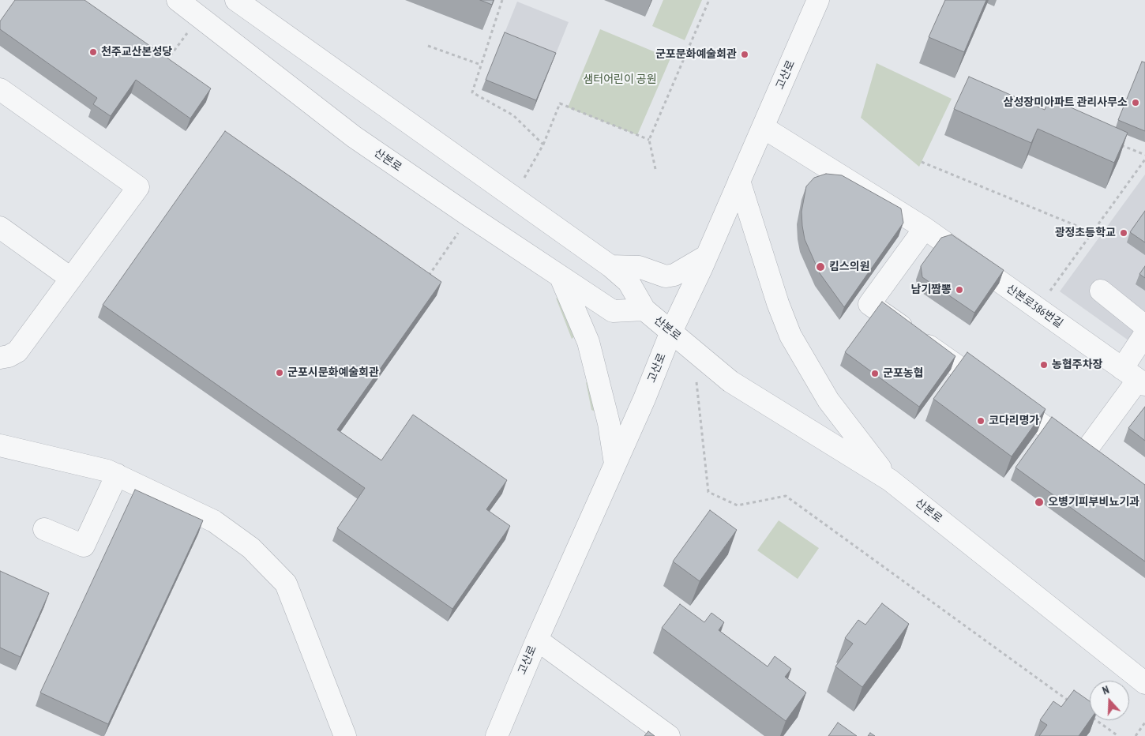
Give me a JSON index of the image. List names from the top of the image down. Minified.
{"streets":{"street":["고산로","산본로","산본로386번길"]},"crossings":[["고산로","산본로"],["고산로","산본로386번길"]],"parks":["샘터어린이 공원"],"places":["천주교산본성당","군포문화예술회관","삼성장미아파트 관리사무소","광정초등학교","킴스의원","남기짬뽕","농협주차장","군포시문화예술회관","군포농협","코다리명가","오병기피부비뇨기과"],"north":"top"}
